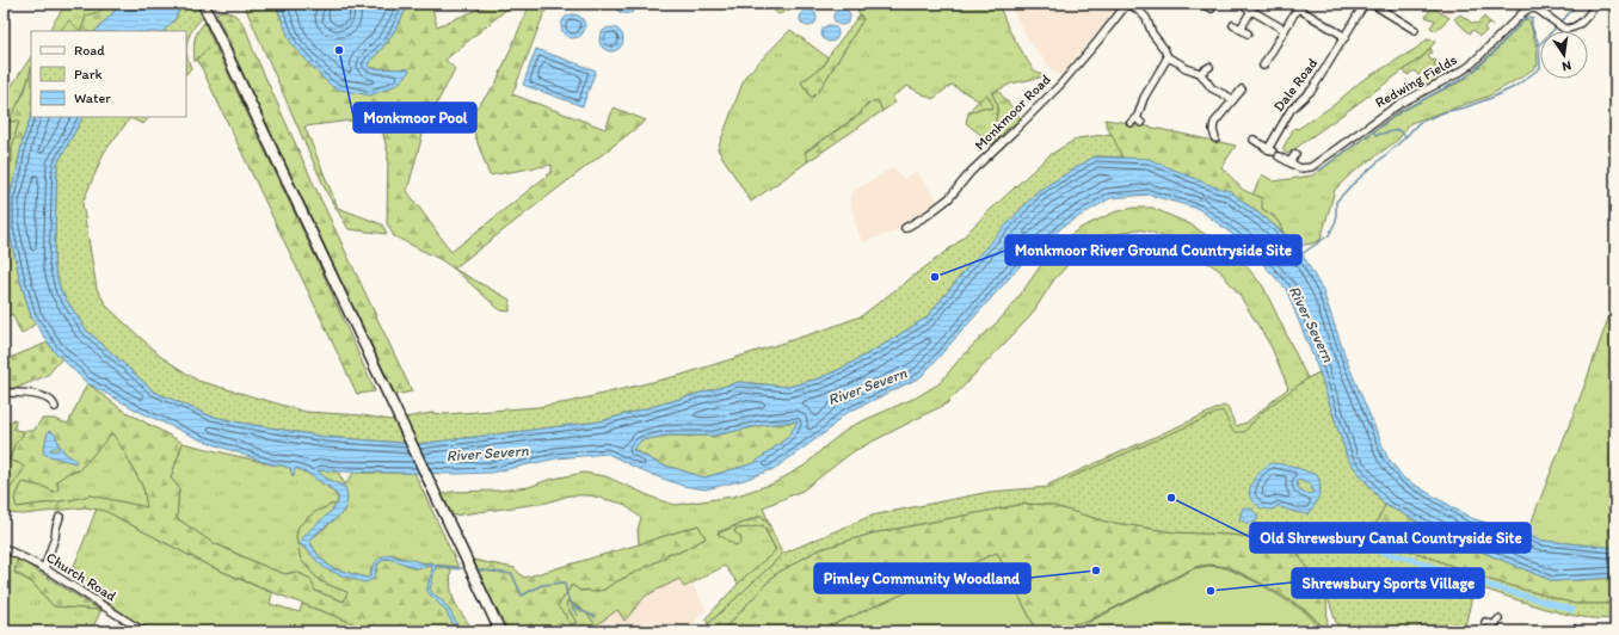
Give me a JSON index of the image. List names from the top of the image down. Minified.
{"streets":{"street":["Redwing Fields","Dale Road","Monkmoor Road","Church Road"]},"crossings":[["Redwing Fields","Dale Road"]],"water":["River Severn"],"places":["Monkmoor Pool","Monkmoor River Ground Countryside Site","Old Shrewsbury Canal Countryside Site","Pimley Community Woodland","Shrewsbury Sports Village"],"legend":["Road","Park","Water"],"north":"bottom"}
